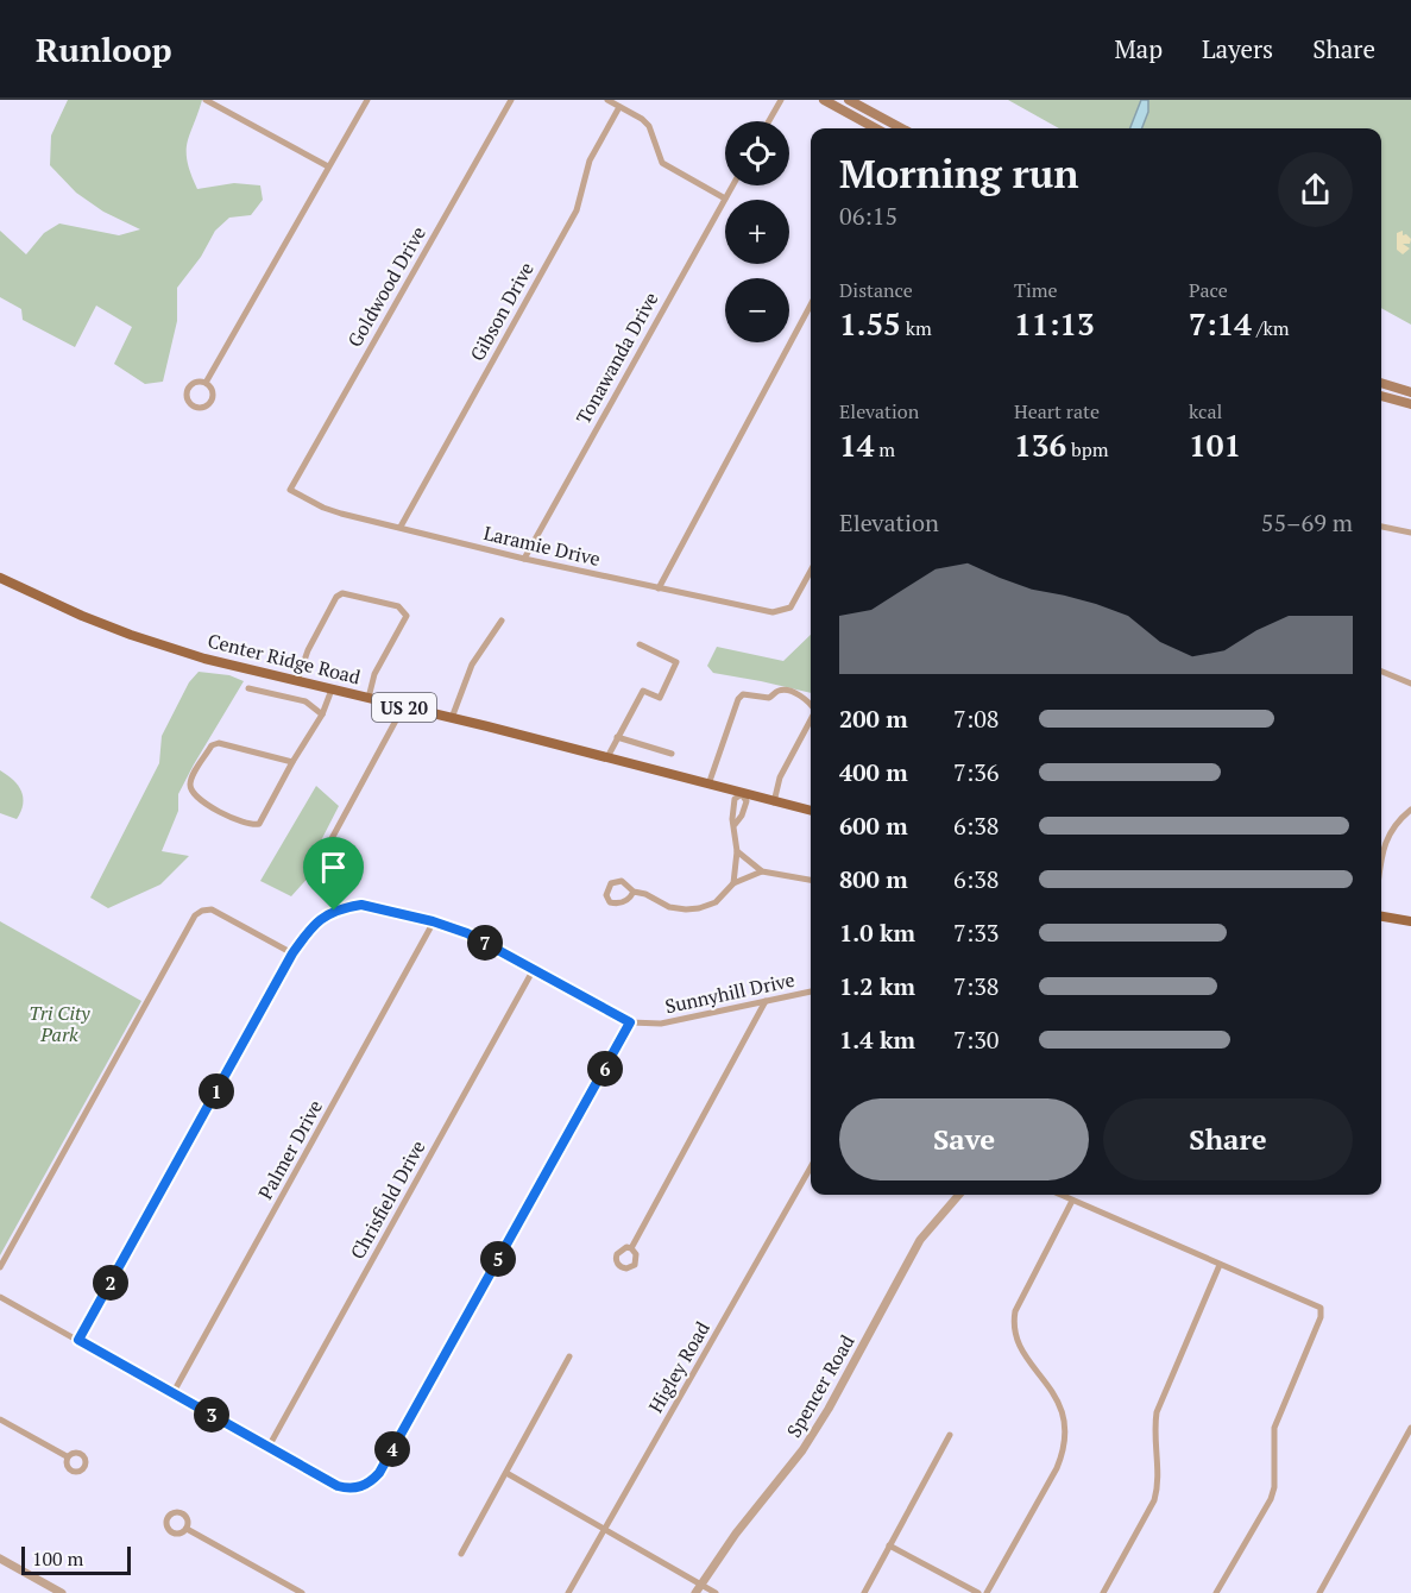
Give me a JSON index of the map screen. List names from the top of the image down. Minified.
{"streets":{"main road":["Center Ridge Road","US 20"],"street":["Goldwood Drive","Gibson Drive","Tonawanda Drive","Laramie Drive","Sunnyhill Drive","Palmer Drive","Chrisfield Drive","Higley Road","Spencer Road"]},"crossings":[["Goldwood Drive","Laramie Drive"],["Gibson Drive","Laramie Drive"],["Tonawanda Drive","Laramie Drive"],["Sunnyhill Drive","Palmer Drive"],["Sunnyhill Drive","Chrisfield Drive"]],"parks":["Tri City Park"],"scale_bar":"100 m","page":{"header":"Runloop","nav":["Map","Layers","Share"],"map_buttons":["+","−"],"heading":["Morning run","06:15"],"stats":[["Distance","1.55 km"],["Time","11:13"],["Pace","7:14 /km"],["Elevation","14 m"],["Heart rate","136 bpm"],["kcal","101"]],"chart":["Elevation","55–69 m"],"list":[{"name":"200 m","note":"7:08"},{"name":"400 m","note":"7:36"},{"name":"600 m","note":"6:38"},{"name":"800 m","note":"6:38"},{"name":"1.0 km","note":"7:33"},{"name":"1.2 km","note":"7:38"},{"name":"1.4 km","note":"7:30"}],"pins":["7","6","1","5","2","3","4"],"buttons":["Save","Share"],"scale":"100 m"}}
